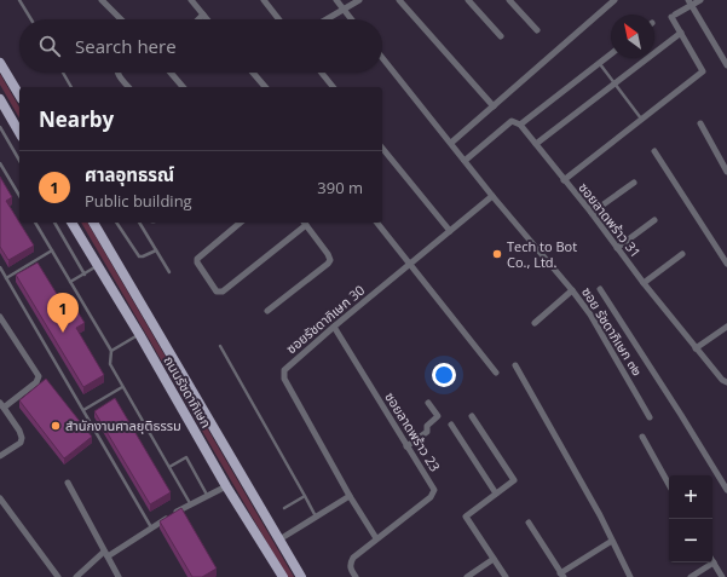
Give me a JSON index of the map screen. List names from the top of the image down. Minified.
{"streets":{"main road":["ถนนรัชดาภิเษก"],"street":["ซอยลาดพร้าว 31","ซอยรัชดาภิเษก 30","ซอย รัชดาภิเษก ๓๒","ซอยลาดพร้าว 23"]},"crossings":[["ซอยรัชดาภิเษก 30","ซอย รัชดาภิเษก ๓๒"],["ซอยรัชดาภิเษก 30","ซอยลาดพร้าว 23"]],"places":["Tech to Bot Co., Ltd.","สำนักงานศาลยุติธรรม"],"north":"top left","page":{"search":"Search here","heading":"Nearby","list":[{"mark":"1","name":"ศาลอุทธรณ์","note":"Public building","value":"390 m"}],"pins":"1","map_buttons":["+","−"]}}
